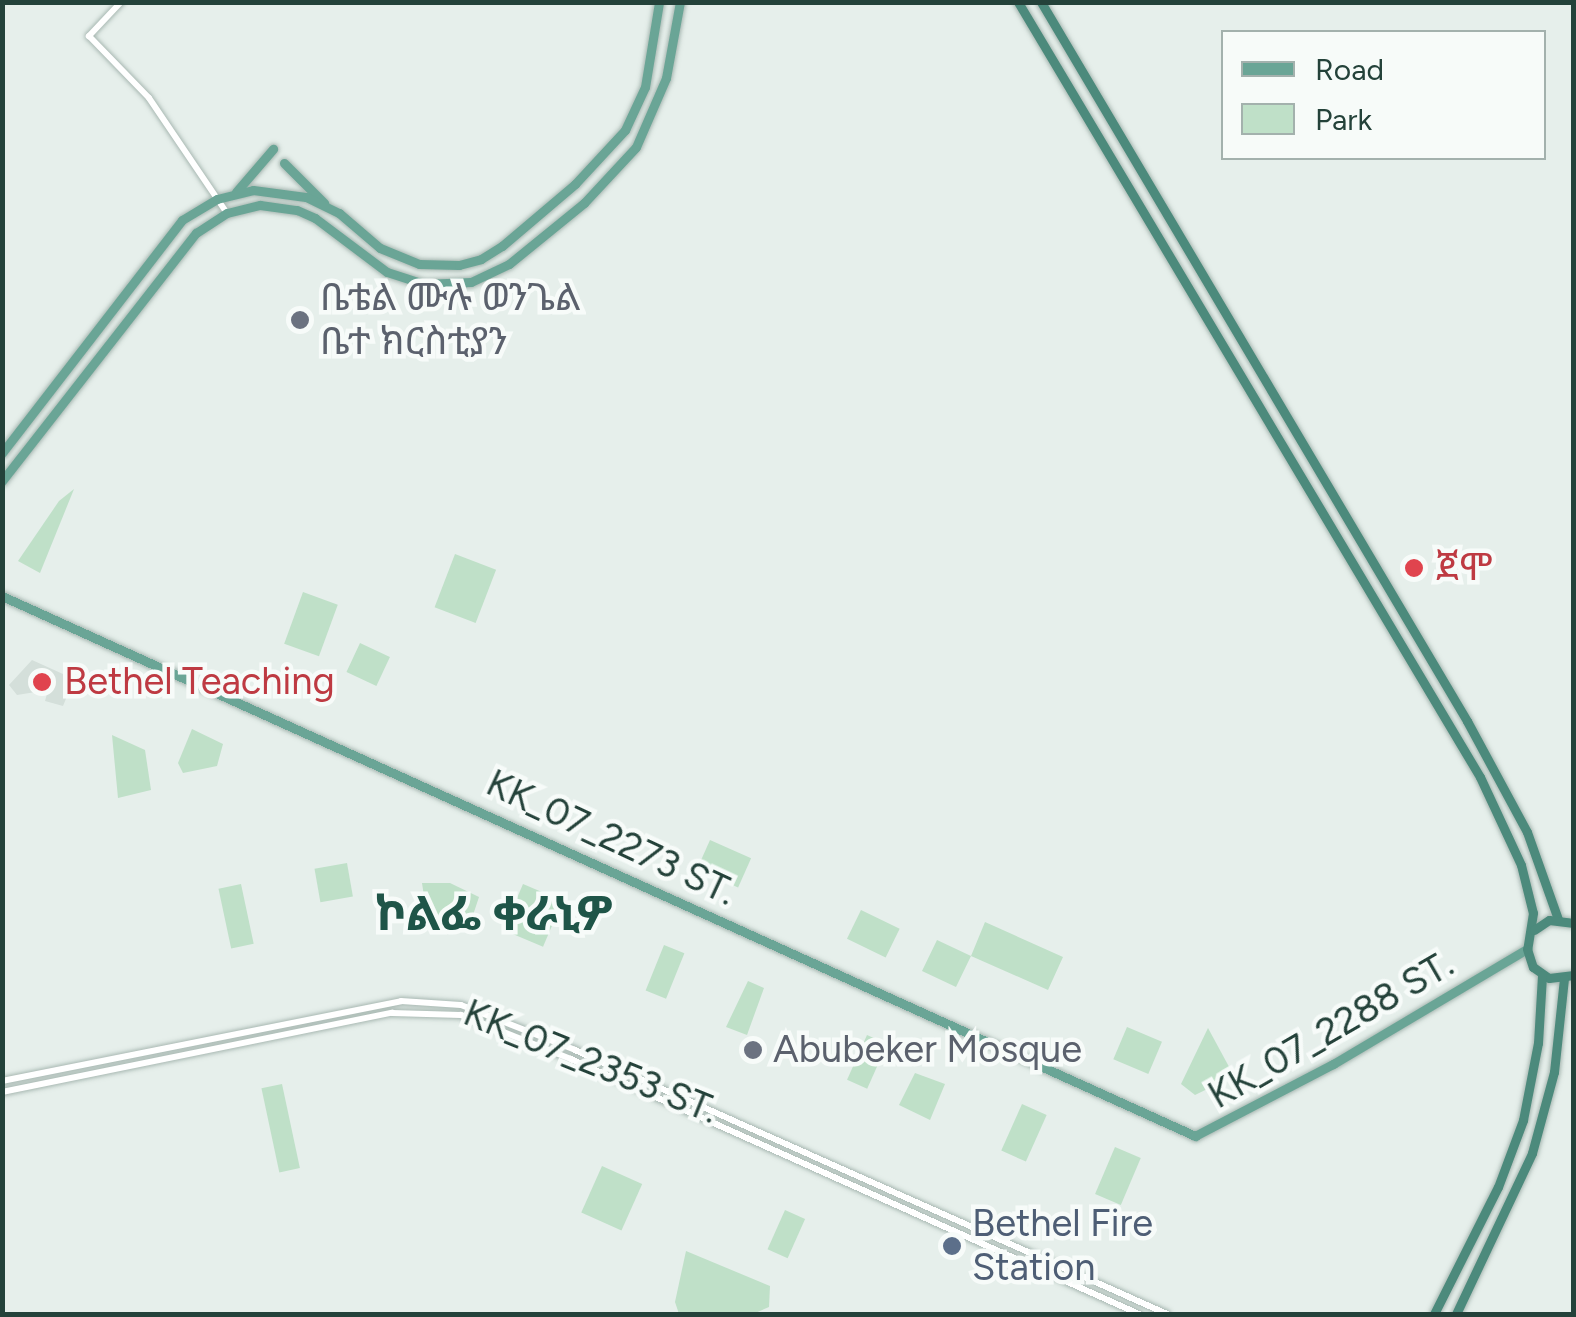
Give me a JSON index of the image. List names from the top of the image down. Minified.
{"streets":{"main road":["KK_07_2273 ST.","KK_07_2288 ST."],"street":["KK_07_2353 ST."]},"crossings":[["KK_07_2273 ST.","KK_07_2288 ST."]],"districts":["ኮልፌ ቀራኒዎ"],"places":["ቤቴል ሙሉ ወንጌል ቤተ ክርስቲያን","ጀሞ","Bethel Teaching","Abubeker Mosque","Bethel Fire Station"],"legend":["Road","Park"]}
